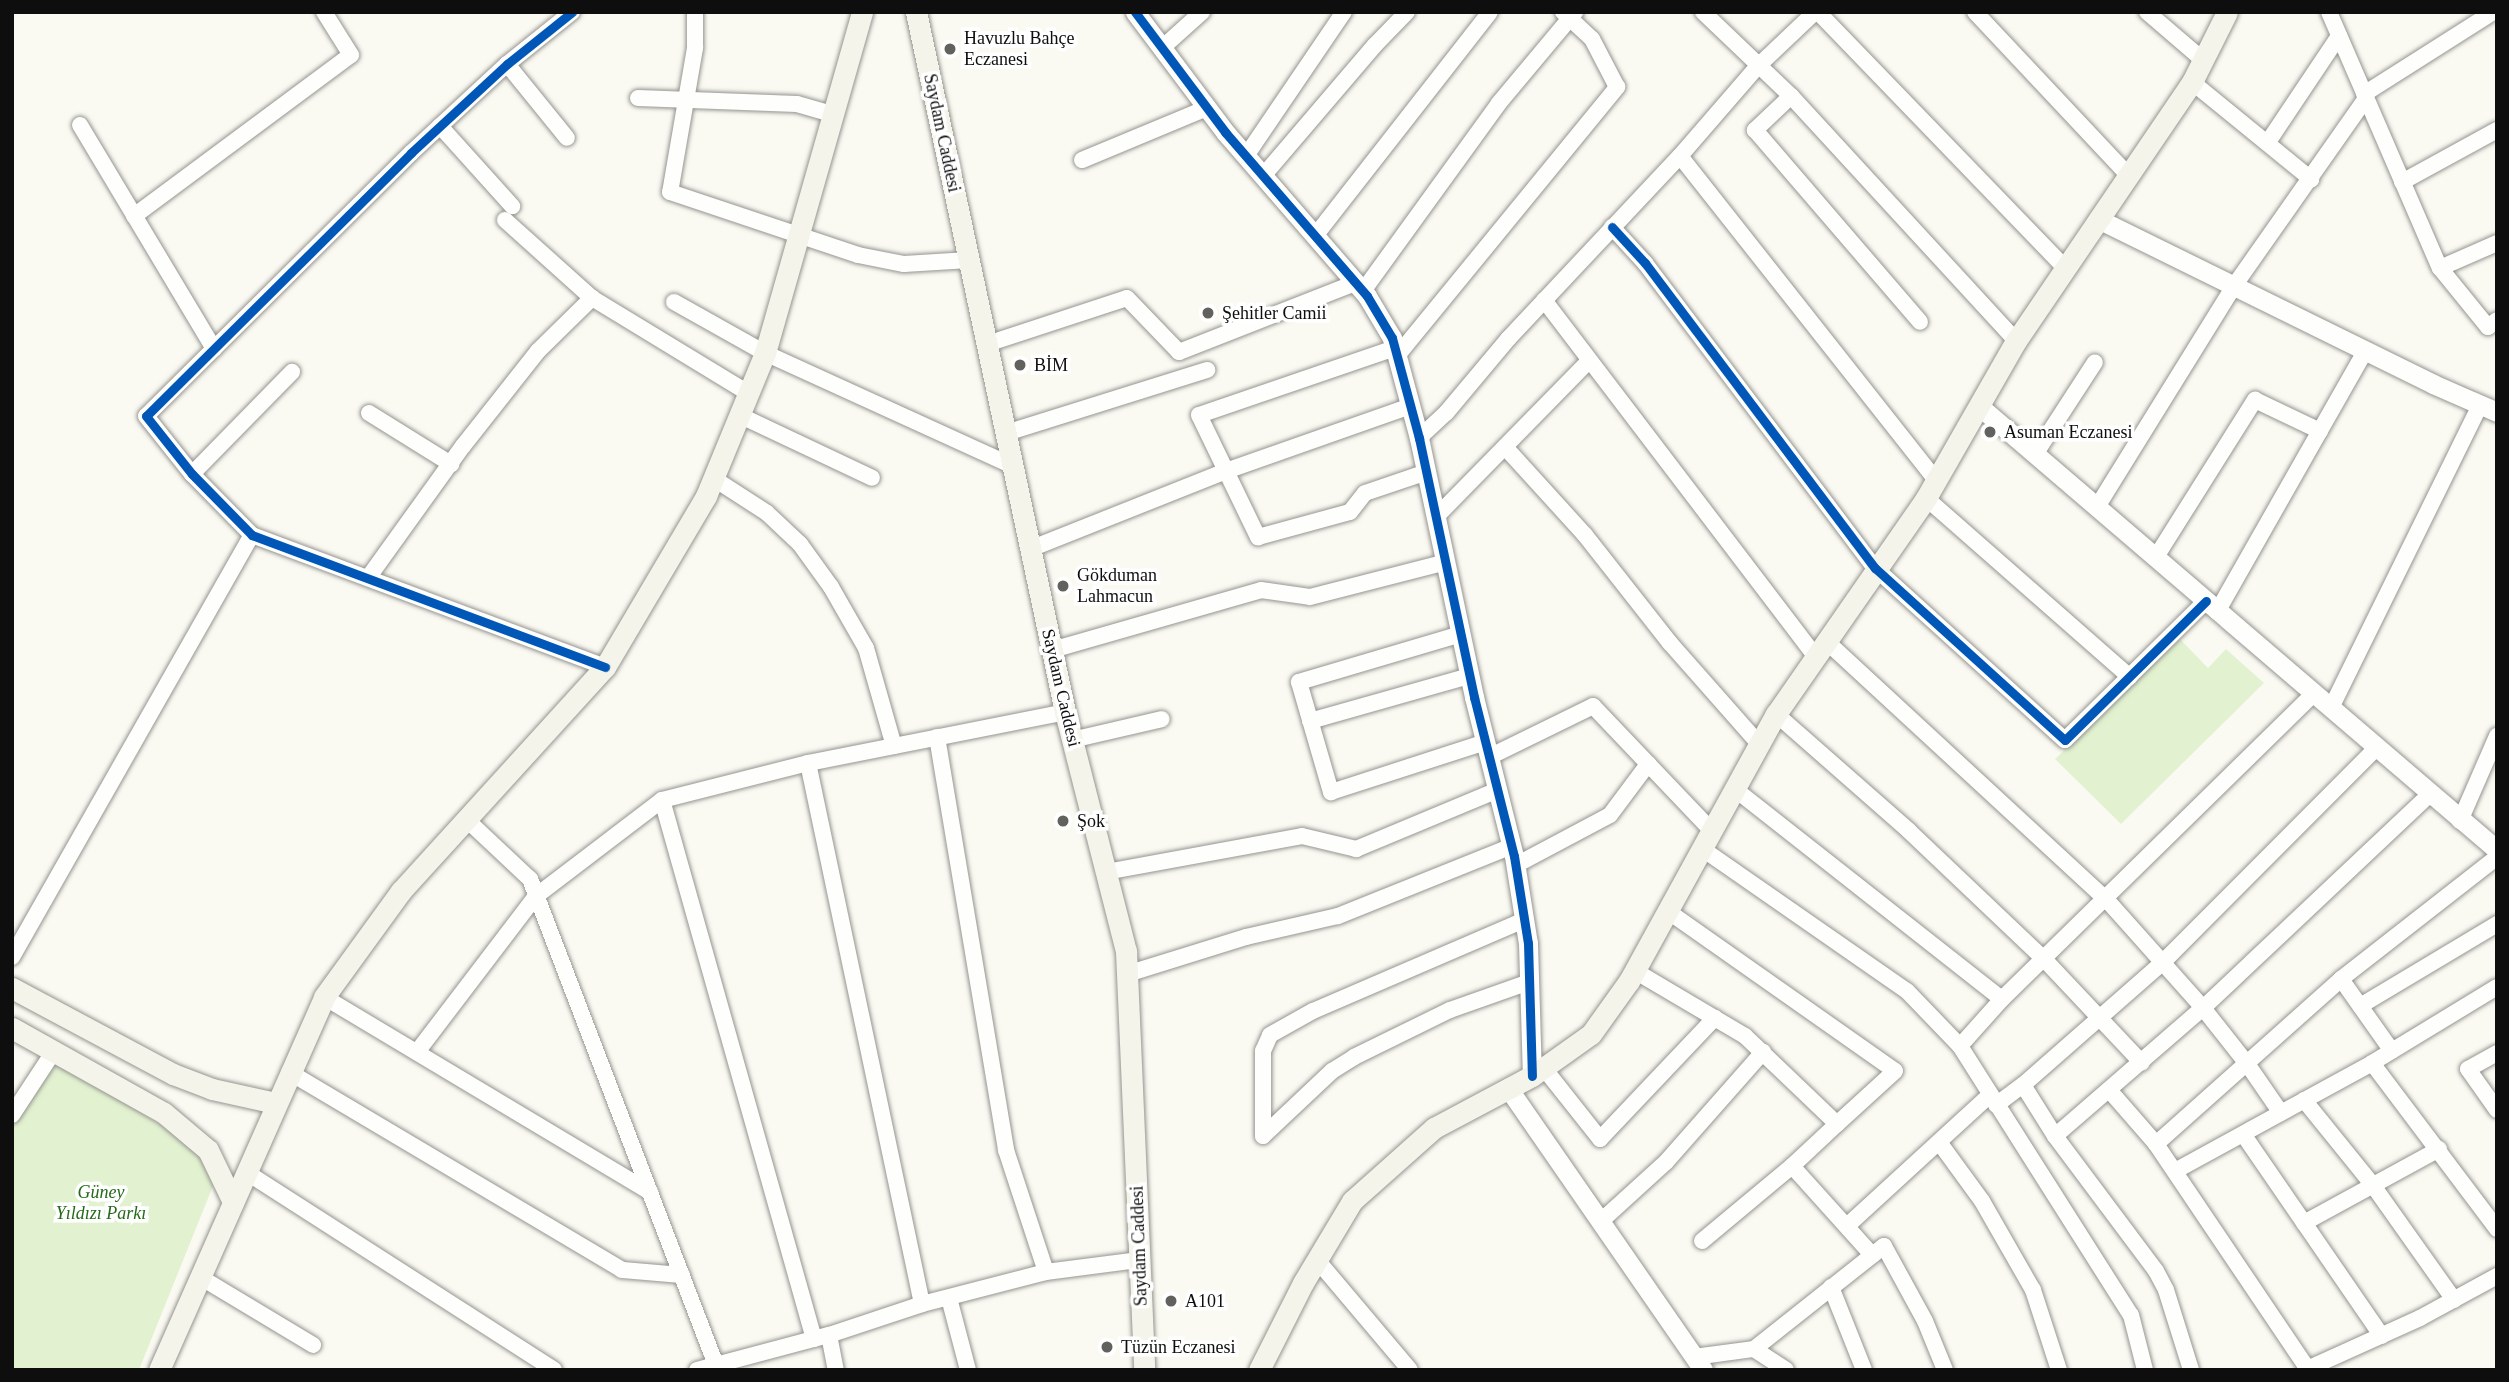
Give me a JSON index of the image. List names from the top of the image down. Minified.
{"streets":{"main road":["Saydam Caddesi"]},"parks":["Güney Yıldızı Parkı"],"places":["Havuzlu Bahçe Eczanesi","Şehitler Camii","BİM","Asuman Eczanesi","Gökduman Lahmacun","Şok","A101","Tüzün Eczanesi"]}
